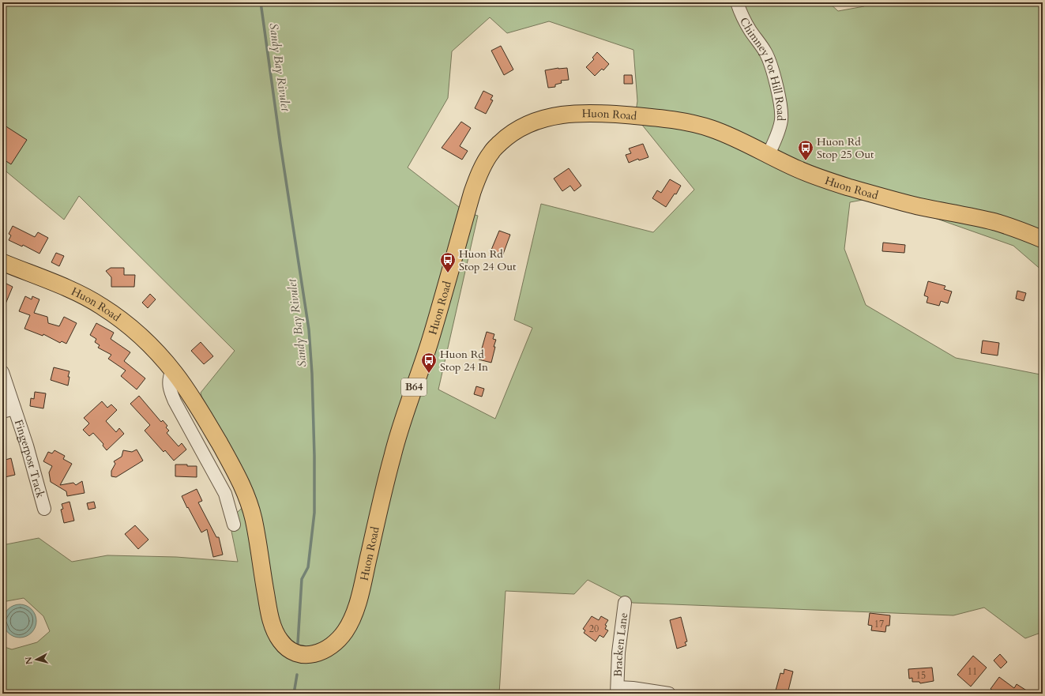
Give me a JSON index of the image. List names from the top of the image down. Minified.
{"streets":{"main road":["Huon Road","B64"],"street":["Chimney Pot Hill Road","Fingerpost Track","Bracken Lane"]},"crossings":[["Chimney Pot Hill Road","Huon Road"]],"water":["Sandy Bay Rivulet"],"places":{"bus stop":["Huon Rd Stop 25 Out","Huon Rd Stop 24 Out","Huon Rd Stop 24 In"]},"house_numbers":["17","20","11","15"],"north":"left"}
